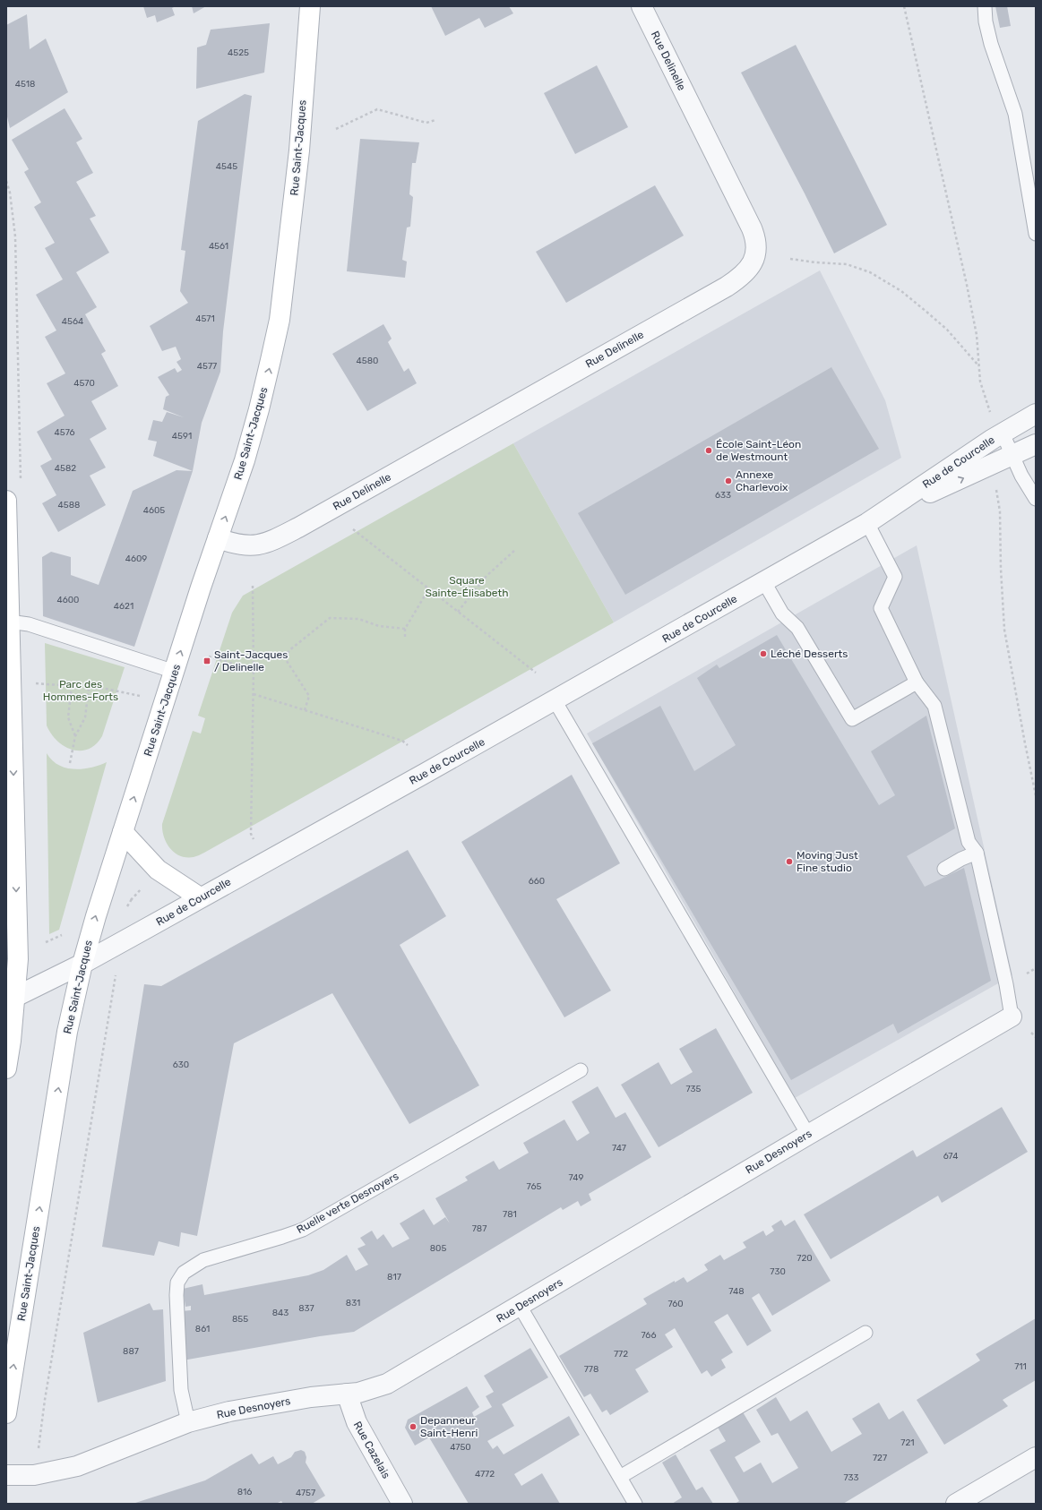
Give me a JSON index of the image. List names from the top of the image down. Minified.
{"streets":{"main road":["Rue Saint-Jacques"],"street":["Rue Delinelle","Rue de Courcelle","Rue Desnoyers","Rue Cazelais"],"lane":["Ruelle verte Desnoyers"]},"crossings":[["Rue Delinelle","Rue Saint-Jacques"],["Rue Saint-Jacques","Rue de Courcelle"],["Rue Desnoyers","Ruelle verte Desnoyers"],["Rue Desnoyers","Rue Cazelais"]],"parks":["Square Sainte-Élisabeth","Parc des Hommes-Forts"],"places":{"other":["École Saint-Léon de Westmount","Annexe Charlevoix","Léché Desserts","Moving Just Fine studio","Depanneur Saint-Henri"],"transit":["Saint-Jacques / Delinelle"]},"house_numbers":["4525","4518","4545","4561","4571","4564","4580","4577","4570","4576","4591","4582","633","4588","4605","4609","4600","4621","660","630","735","747","674","749","765","781","787","805","720","730","817","748","831","760","837","843","855","861","766","887","772","711","778","721","4750","727","4772","733","816","4757"]}
